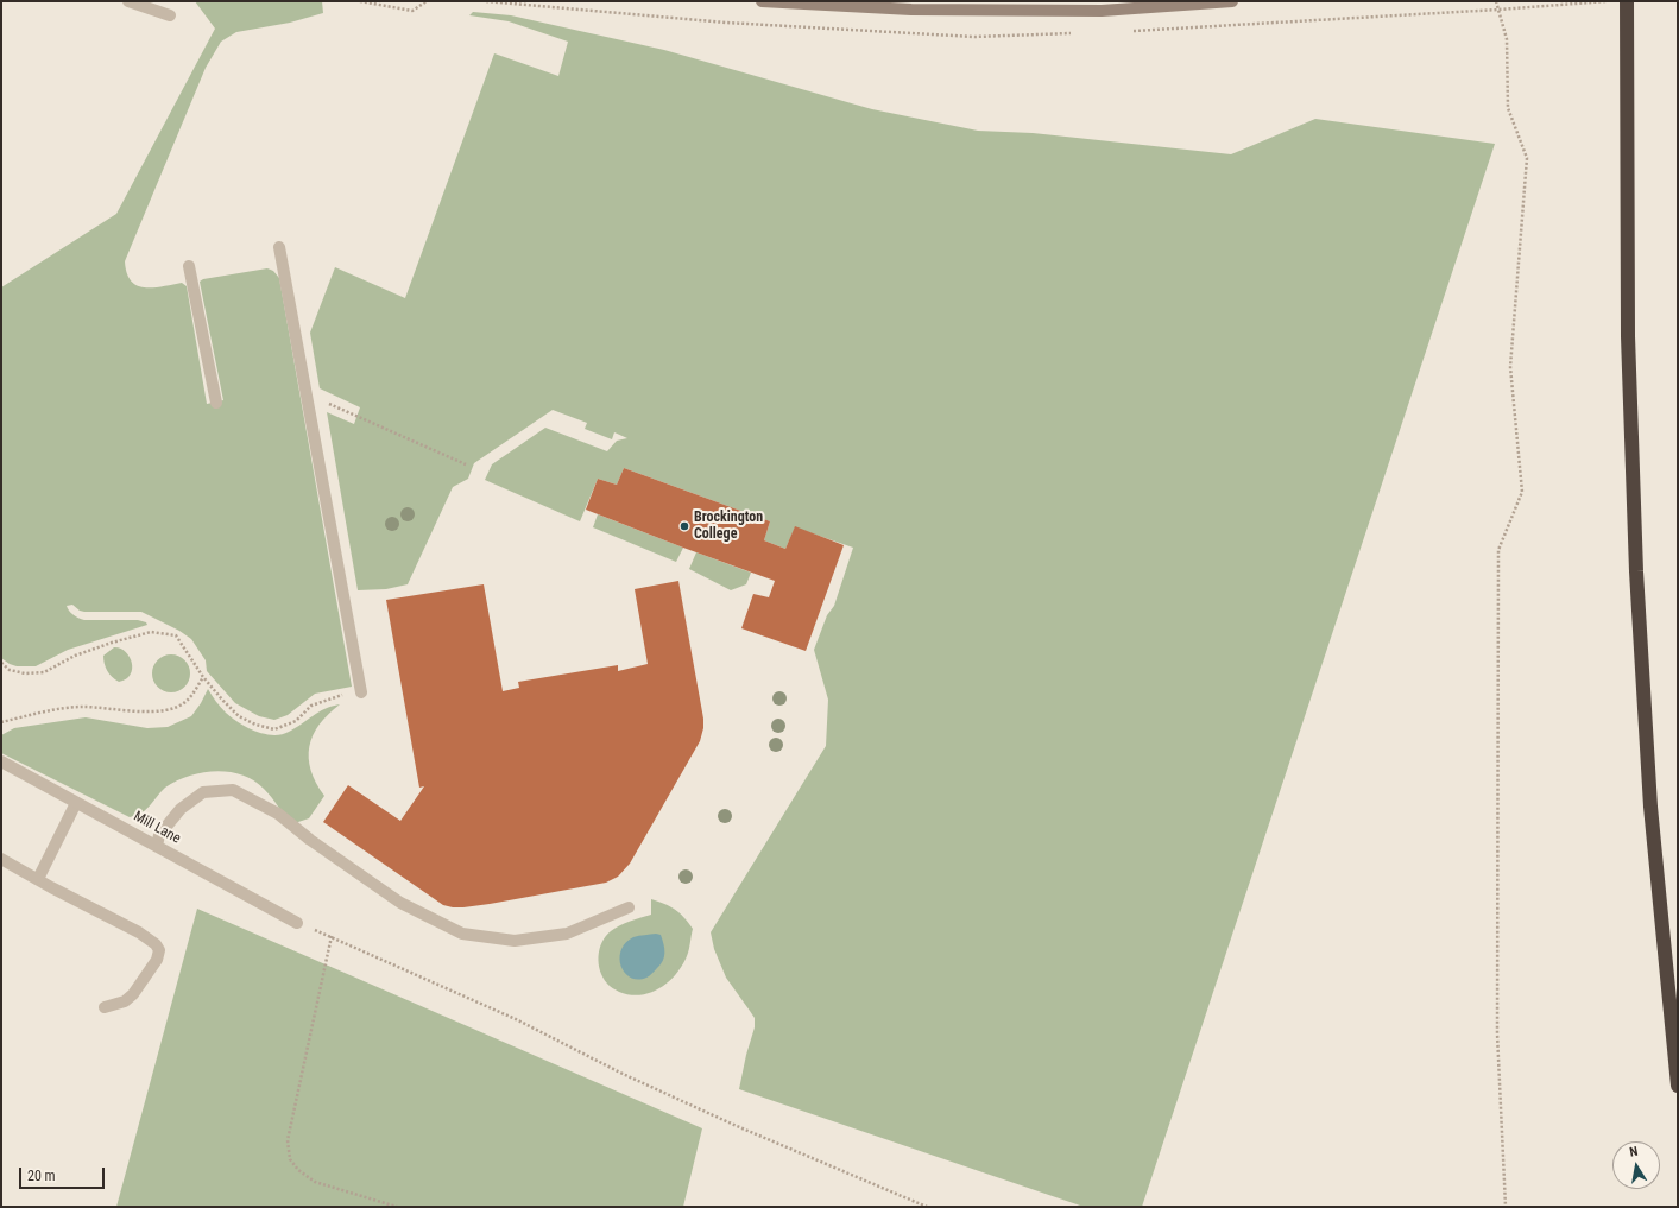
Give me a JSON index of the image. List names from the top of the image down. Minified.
{"streets":{"street":["Mill Lane"]},"places":["Brockington College"],"scale_bar":"20 m","north":"top"}
